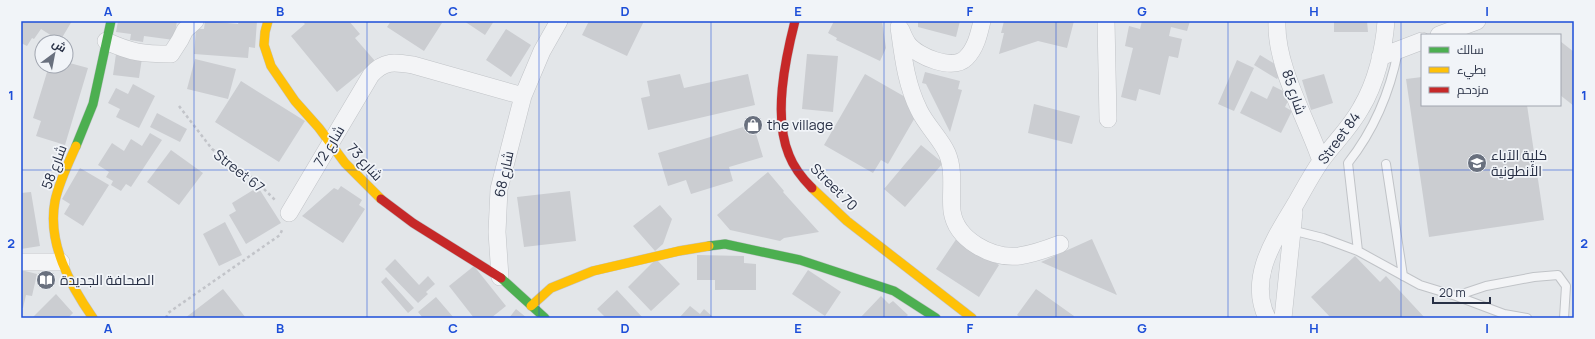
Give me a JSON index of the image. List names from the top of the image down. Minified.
{"streets":{"street":["شارع 85","Street 84","شارع 72","شارع 73","شارع 58","شارع 68","Street 70"],"path":["Street 67"]},"crossings":[["شارع 85","Street 84"],["شارع 72","شارع 73"],["شارع 72","Street 67"],["شارع 72","شارع 68"],["شارع 73","شارع 68"]],"places":{"shop":["the village"],"school or university":["كلية الآباء الأنطونية"],"library":["الصحافة الجديدة"]},"legend":["سالك","بطيء","مزدحم"],"scale_bar":"20 m","north":"top right","grid":{"columns":["A","B","C","D","E","F","G","H","I"],"rows":["1","2"]}}
